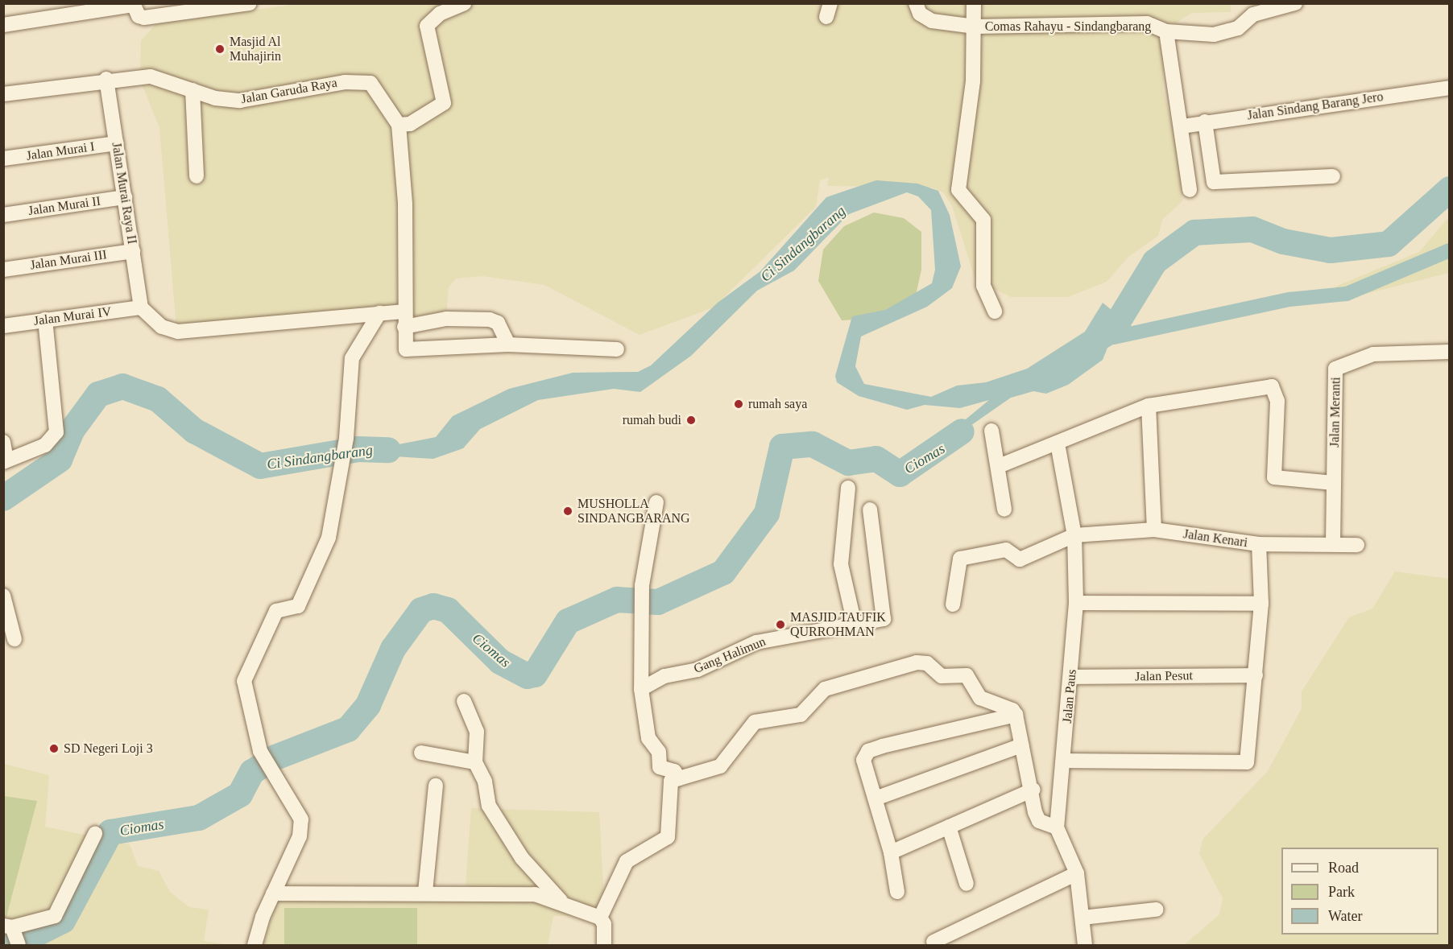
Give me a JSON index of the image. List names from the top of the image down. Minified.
{"streets":{"street":["Comas Rahayu - Sindangbarang","Jalan Garuda Raya","Jalan Sindang Barang Jero","Jalan Murai I","Jalan Murai Raya II","Jalan Murai II","Jalan Murai III","Jalan Murai IV","Jalan Meranti","Jalan Kenari","Gang Halimun","Jalan Pesut","Jalan Paus"]},"crossings":[["Jalan Garuda Raya","Jalan Murai Raya II"],["Jalan Murai I","Jalan Murai Raya II"],["Jalan Murai Raya II","Jalan Murai II"],["Jalan Murai Raya II","Jalan Murai III"],["Jalan Murai Raya II","Jalan Murai IV"],["Jalan Meranti","Jalan Kenari"],["Jalan Kenari","Jalan Paus"],["Jalan Pesut","Jalan Paus"]],"water":["Ci Sindangbarang","Ciomas"],"places":["Masjid Al Muhajirin","rumah saya","rumah budi","MUSHOLLA SINDANGBARANG","MASJID TAUFIK QURROHMAN","SD Negeri Loji 3"],"legend":["Road","Park","Water"]}
